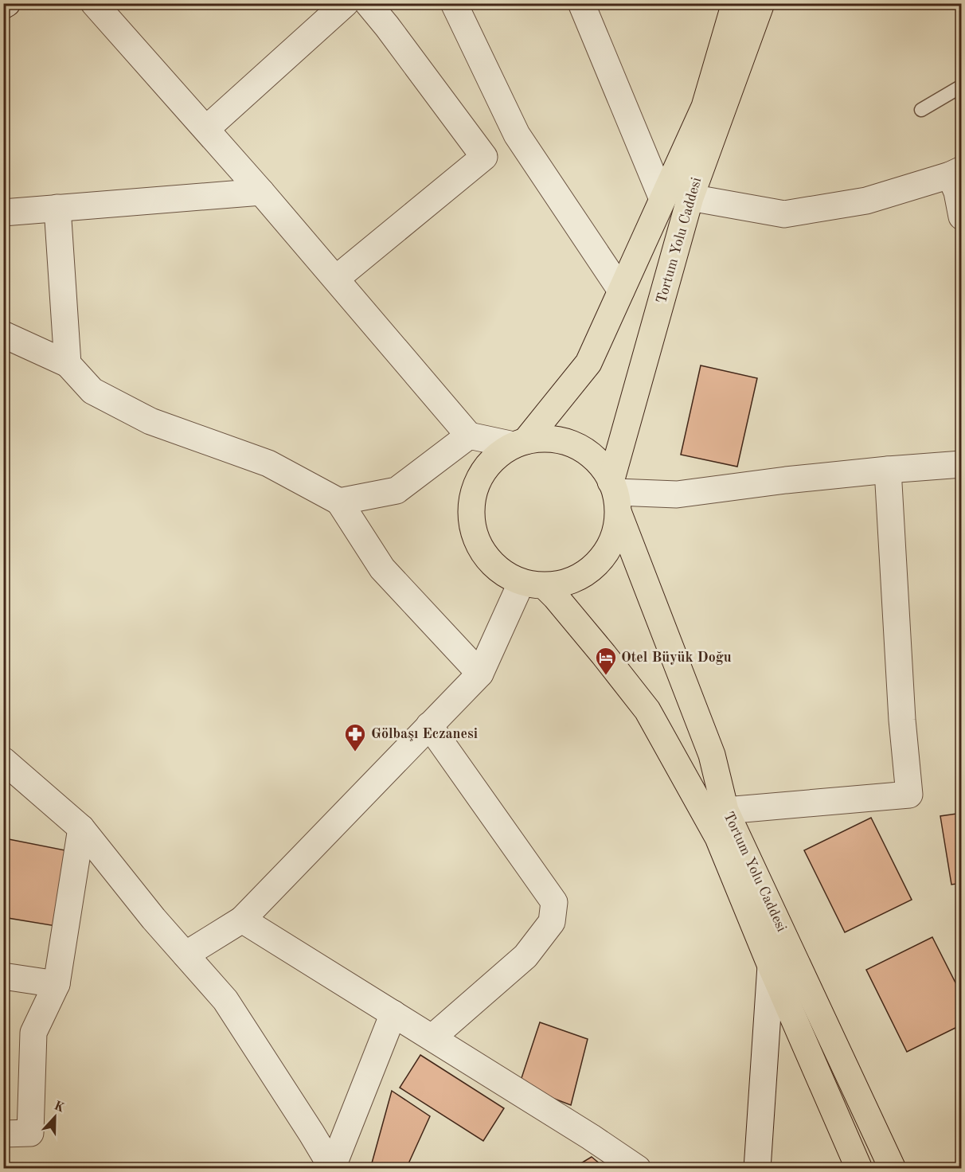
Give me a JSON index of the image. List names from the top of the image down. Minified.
{"streets":{"highway":["Tortum Yolu Caddesi"]},"places":{"hotel":["Otel Büyük Doğu"],"pharmacy":["Gölbaşı Eczanesi"]},"north":"top"}
